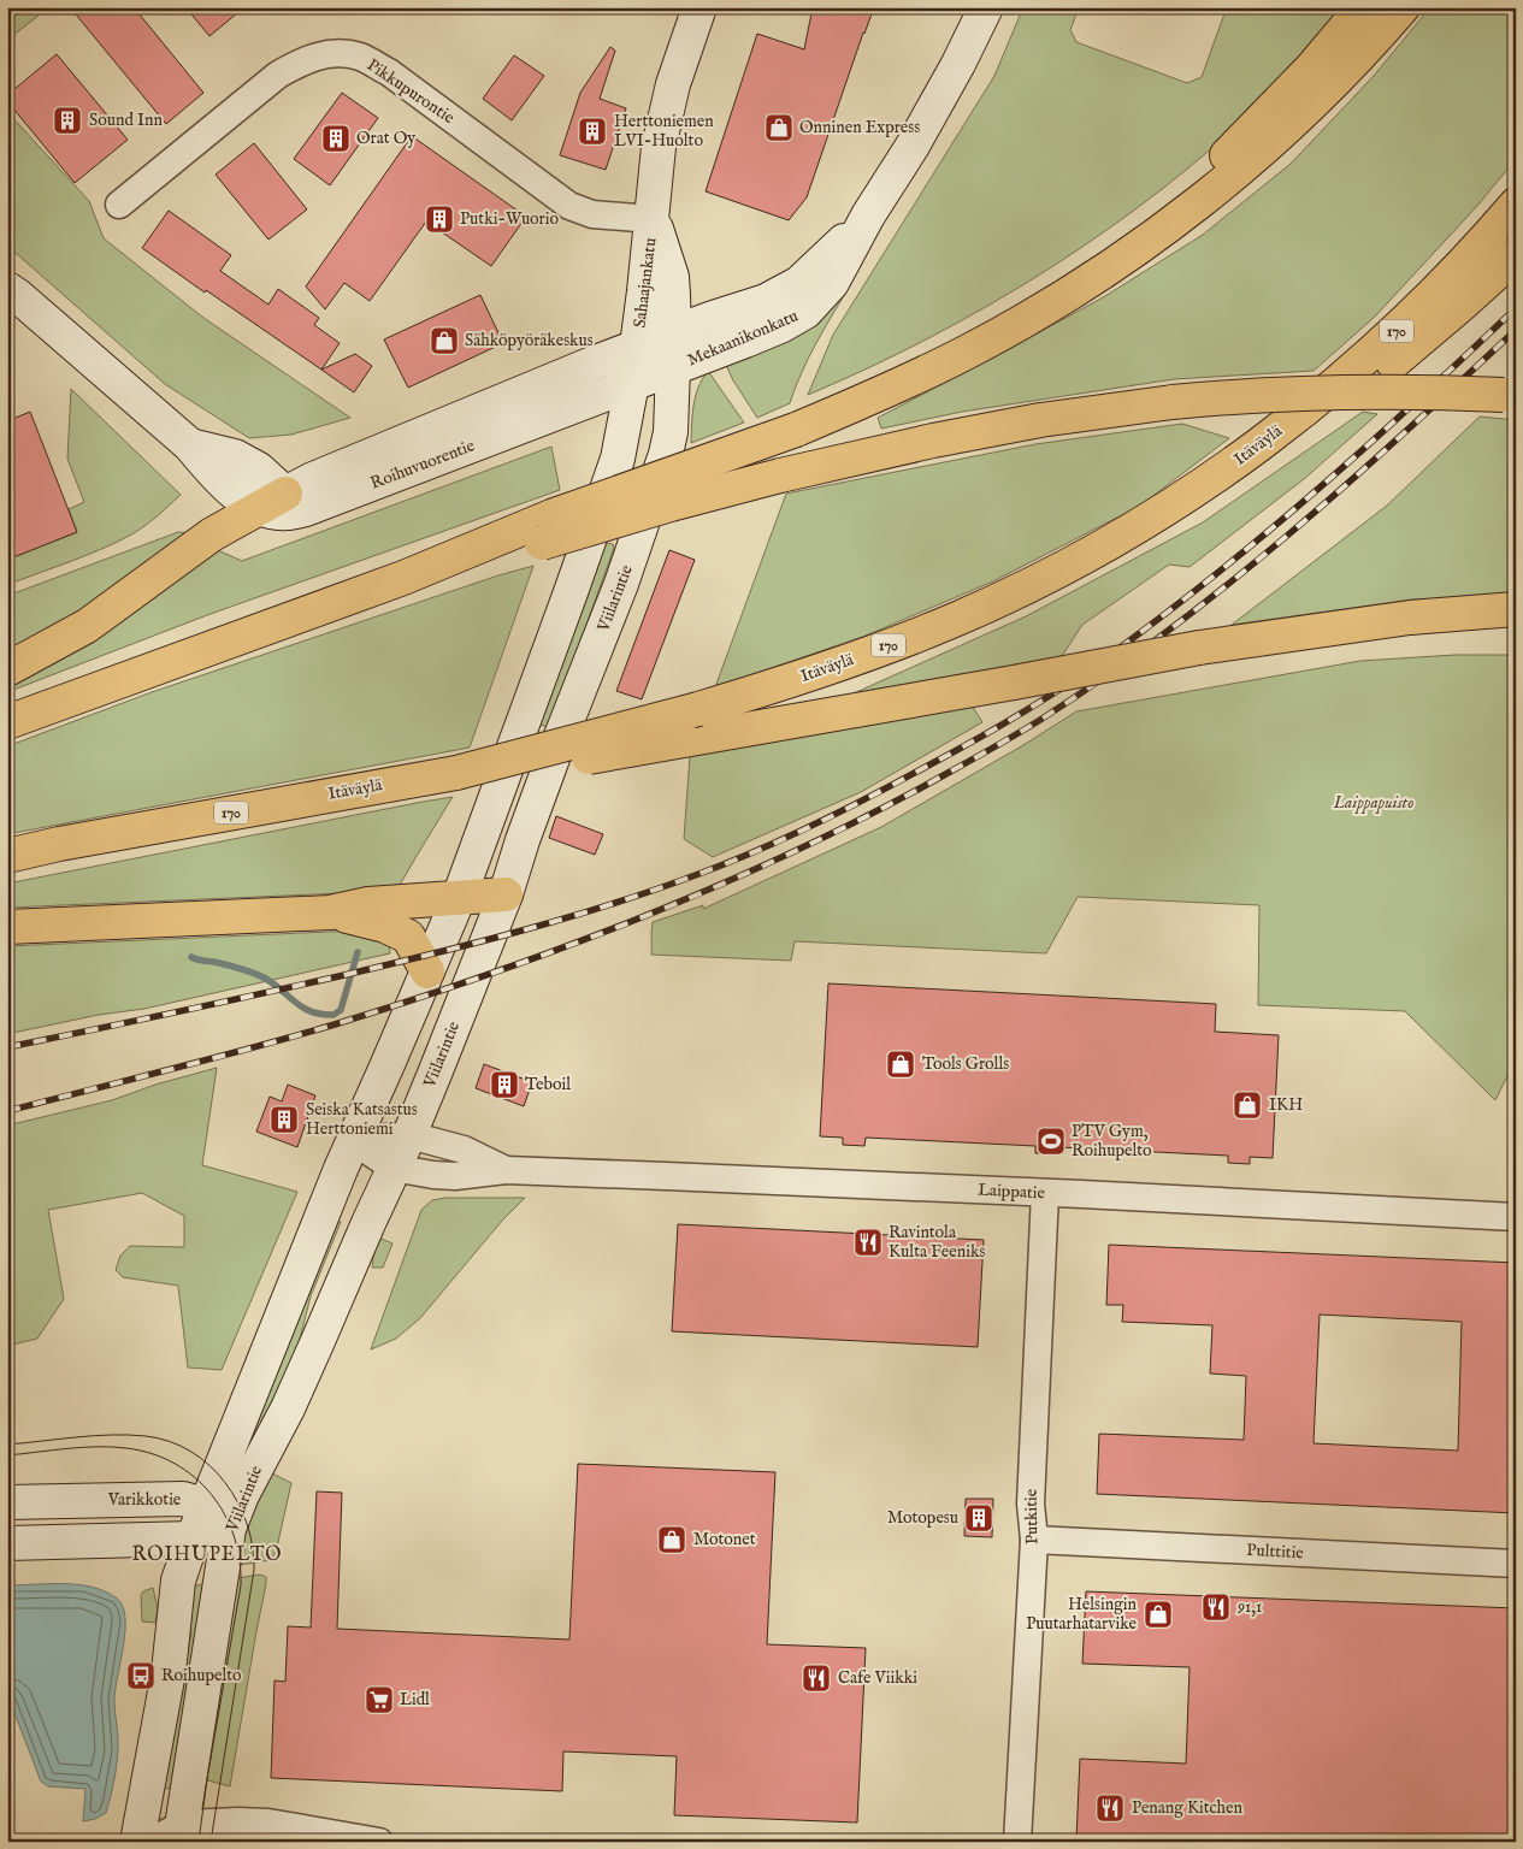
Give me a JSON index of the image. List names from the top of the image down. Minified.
{"streets":{"highway":["170","Itäväylä"],"main road":["Sahaajankatu","Mekaanikonkatu","Roihuvuorentie","Viilarintie","Varikkotie"],"street":["Pikkupurontie","Laippatie","Putkitie","Pulttitie"]},"crossings":[["Pikkupurontie","Sahaajankatu"],["Sahaajankatu","Mekaanikonkatu"],["Sahaajankatu","Roihuvuorentie"],["Sahaajankatu","Viilarintie"],["Mekaanikonkatu","Roihuvuorentie"],["Mekaanikonkatu","Viilarintie"],["Roihuvuorentie","Viilarintie"],["Viilarintie","Laippatie"],["Viilarintie","Varikkotie"],["Laippatie","Putkitie"],["Putkitie","Pulttitie"]],"districts":["ROIHUPELTO"],"parks":["Laippapuisto"],"places":{"building":["Sound Inn","Herttoniemen LVI-Huolto","Orat Oy","Putki-Wuorio","Teboil","Seiska Katsastus Herttoniemi","Motopesu"],"shop":["Onninen Express","Sähköpyöräkeskus","Tools Grolls","IKH","Motonet","Helsingin Puutarhatarvike"],"sports":["PTV Gym, Roihupelto"],"restaurant":["Ravintola Kulta Feeniks","91,1","Cafe Viikki","Penang Kitchen"],"bus stop":["Roihupelto"],"supermarket":["Lidl"]}}
